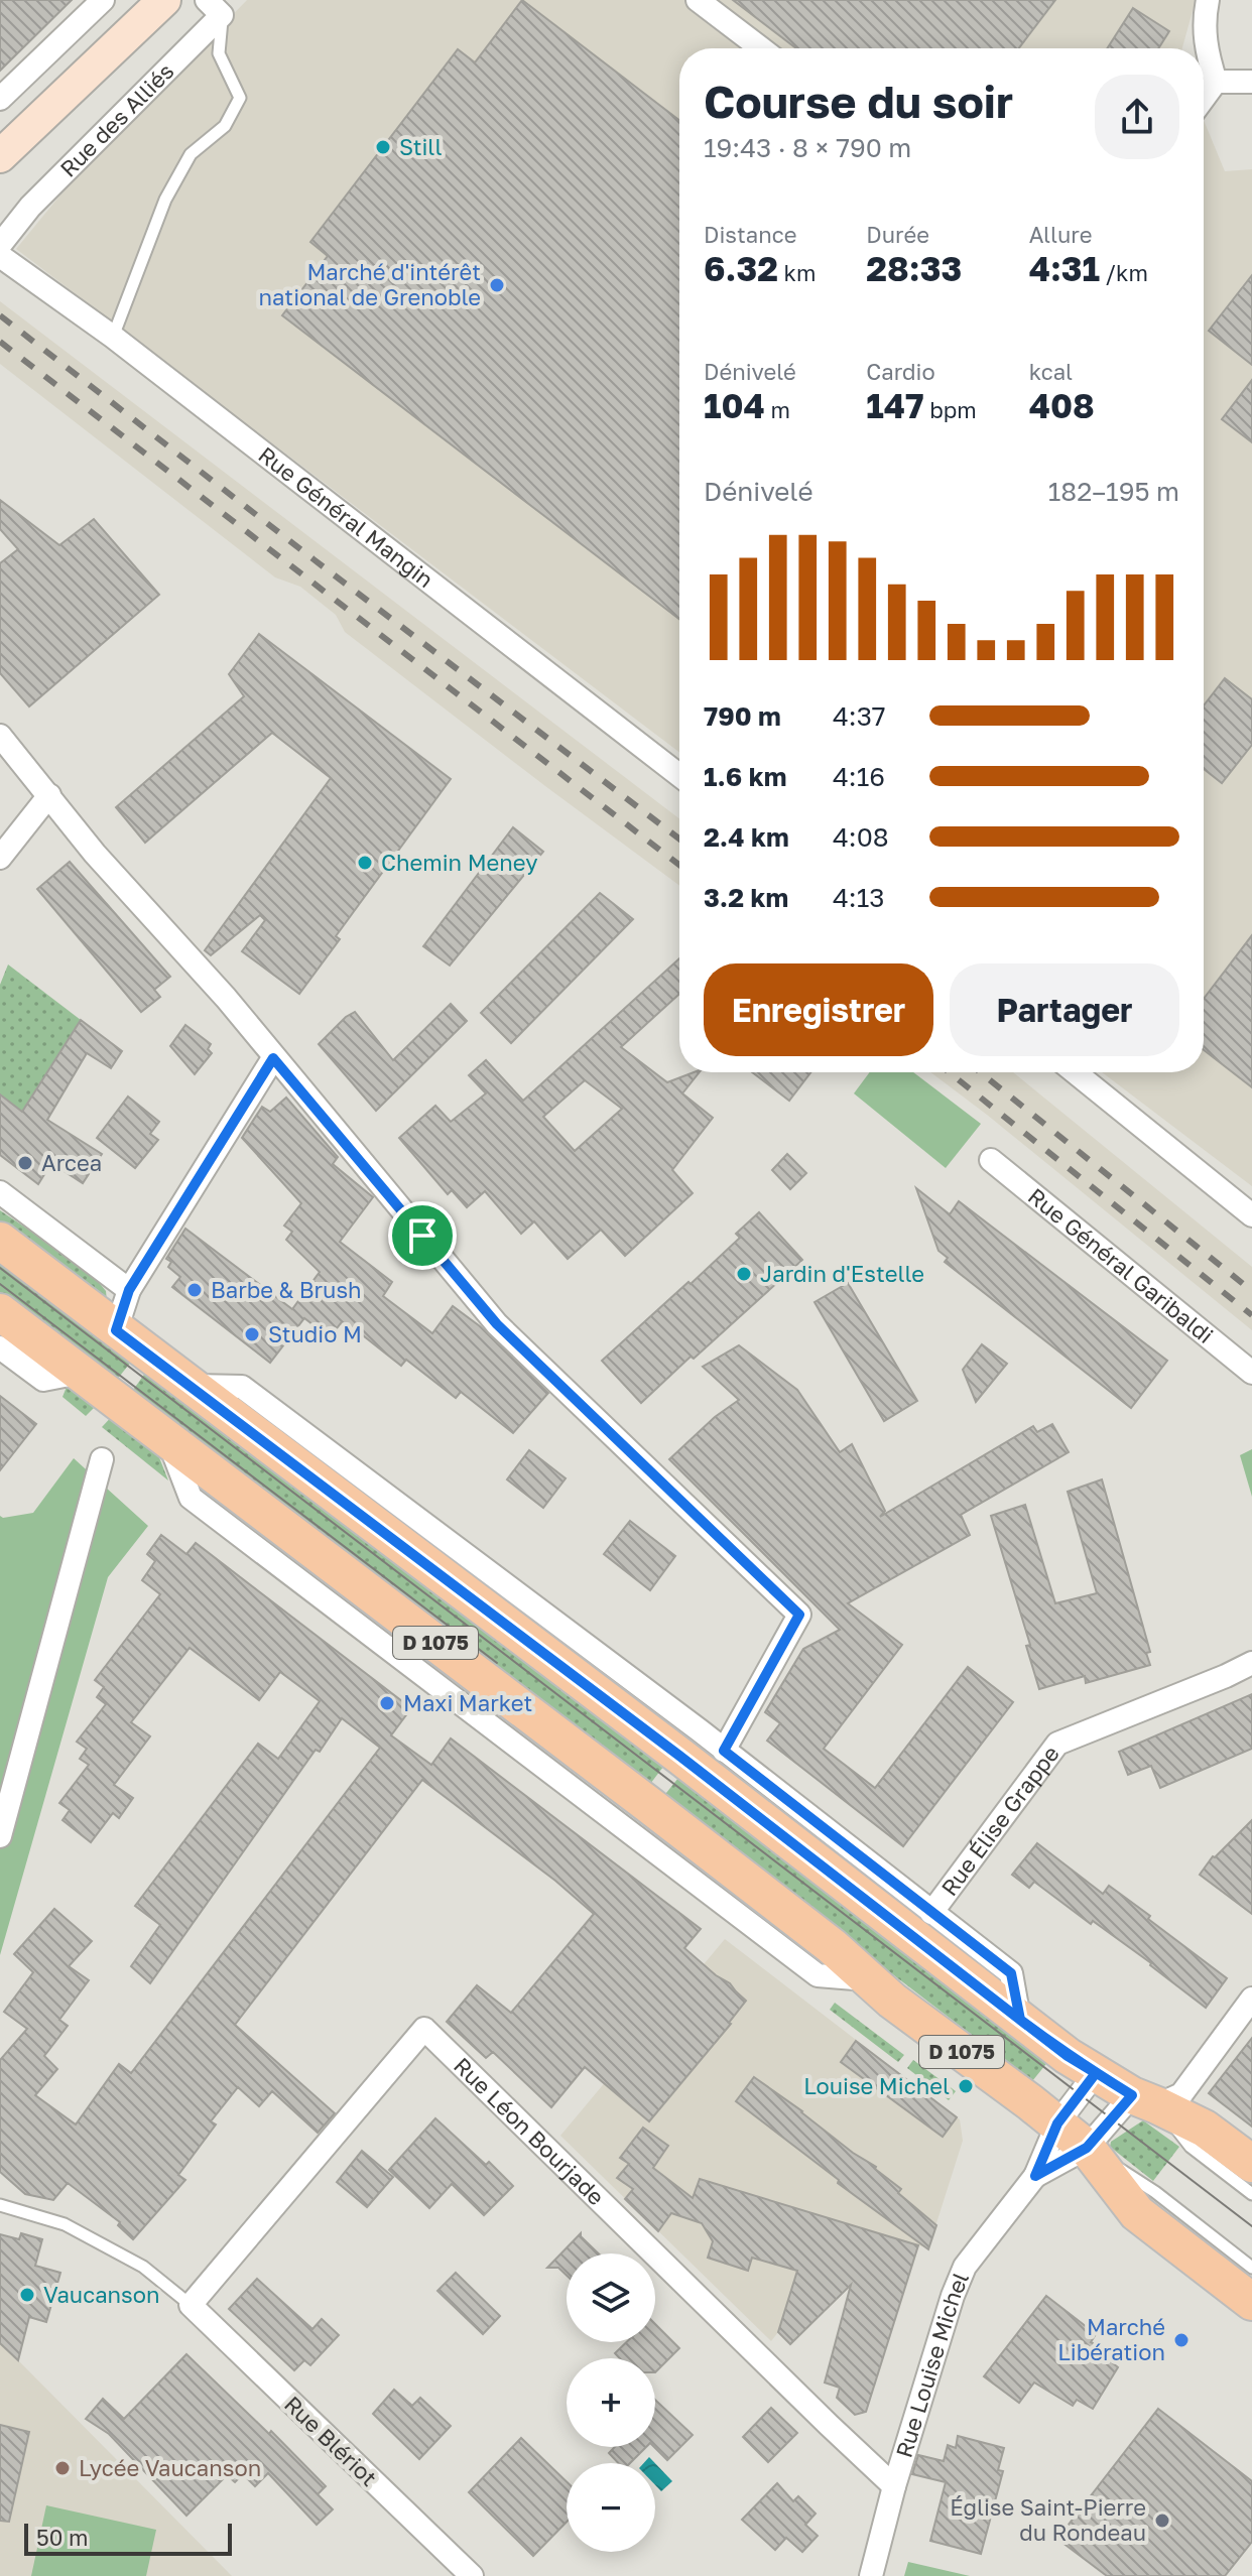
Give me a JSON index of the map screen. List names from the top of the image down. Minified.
{"streets":{"main road":["D 1075"],"street":["Rue des Alliés","Rue Général Mangin","Rue Général Garibaldi","Rue Élise Grappe","Rue Léon Bourjade","Rue Louise Michel","Rue Blériot"]},"crossings":[["D 1075","Rue Louise Michel"],["Rue Léon Bourjade","Rue Louise Michel"],["Rue Léon Bourjade","Rue Blériot"]],"places":["Still","Marché d'intérêt national de Grenoble","Chemin Meney","Arcea","Jardin d'Estelle","Barbe & Brush","Studio M","Maxi Market","Louise Michel","Vaucanson","Marché Libération","Lycée Vaucanson","Église Saint-Pierre du Rondeau"],"scale_bar":"50 m","page":{"heading":["Course du soir","19:43 · 8 × 790 m"],"stats":[["Distance","6.32 km"],["Durée","28:33"],["Allure","4:31 /km"],["Dénivelé","104 m"],["Cardio","147 bpm"],["kcal","408"]],"chart":["Dénivelé","182–195 m"],"list":[{"name":"790 m","note":"4:37"},{"name":"1.6 km","note":"4:16"},{"name":"2.4 km","note":"4:08"},{"name":"3.2 km","note":"4:13"}],"buttons":["Enregistrer","Partager"],"map_buttons":["+","−"],"scale":"50 m"}}
